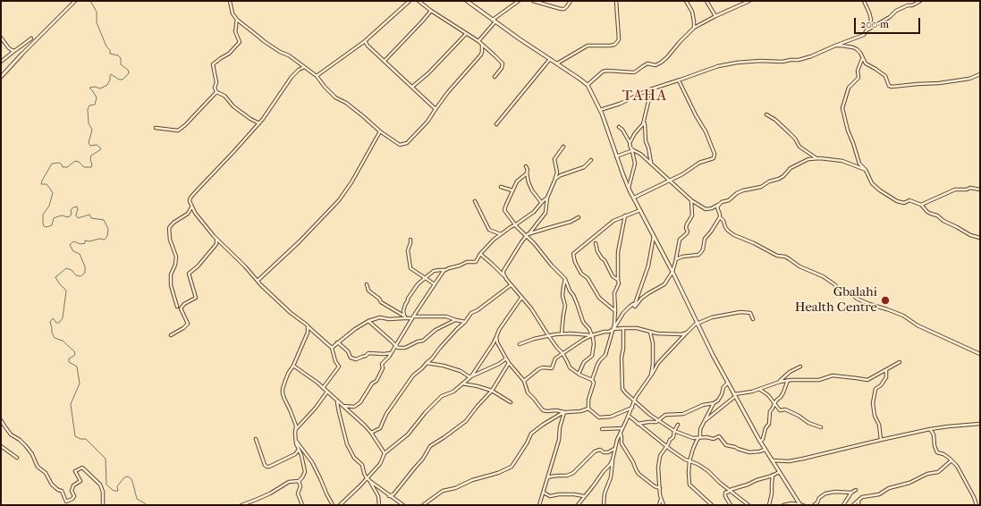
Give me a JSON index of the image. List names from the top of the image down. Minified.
{"districts":["TAHA"],"places":["Gbalahi Health Centre"],"scale_bar":"200 m"}
